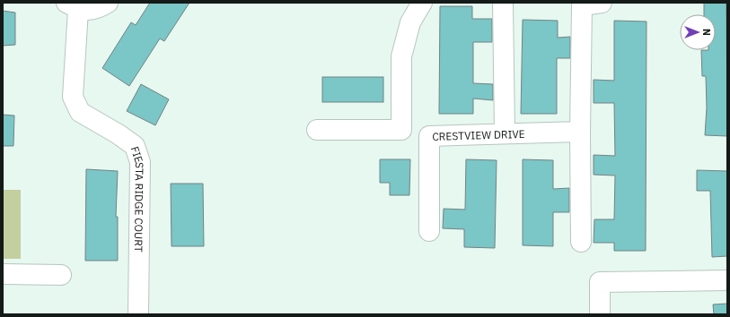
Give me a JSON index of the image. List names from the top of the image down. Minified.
{"streets":{"street":["CRESTVIEW DRIVE","FIESTA RIDGE COURT"]},"north":"right"}
